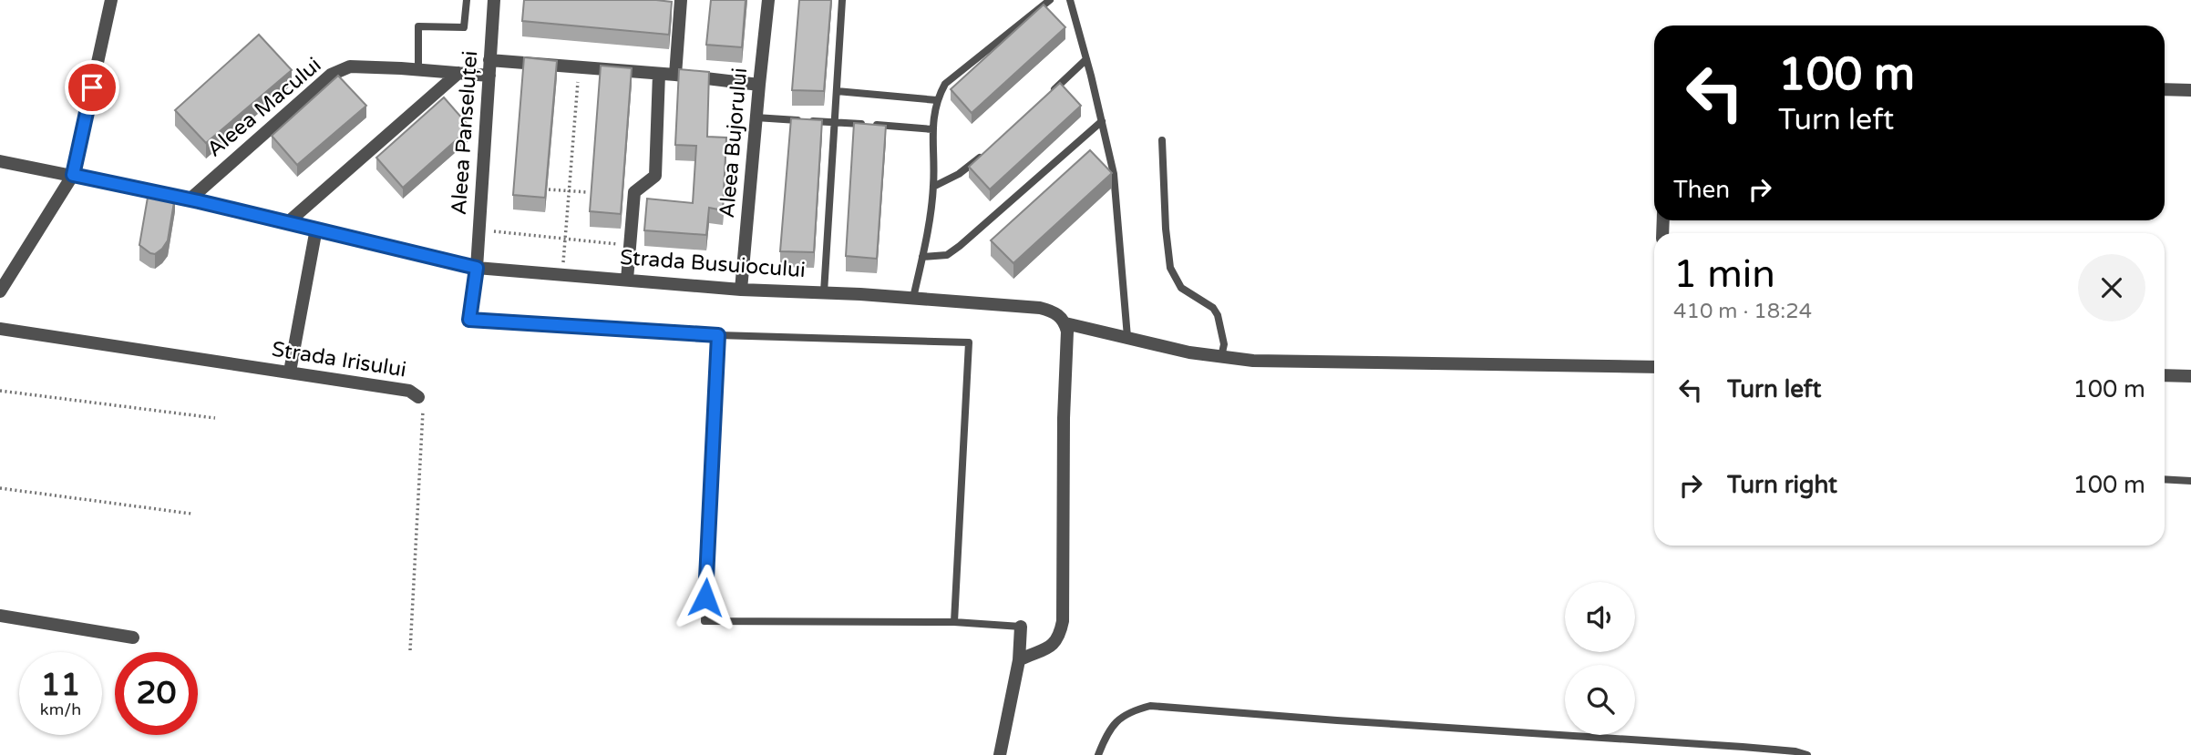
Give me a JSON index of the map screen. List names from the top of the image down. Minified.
{"streets":{"street":["Aleea Macului","Aleea Panseluței","Aleea Bujorului","Strada Busuiocului","Strada Irisului"]},"crossings":[["Aleea Macului","Aleea Panseluței"],["Aleea Macului","Strada Busuiocului"],["Aleea Panseluței","Strada Busuiocului"],["Aleea Bujorului","Strada Busuiocului"]],"page":{"turn":["100 m","Turn left"],"then":"Then","heading":["1 min","410 m · 18:24"],"list":[{"name":"Turn left","value":"100 m"},{"name":"Turn right","value":"100 m"}],"speed":"11 km/h","limit":"20"}}
